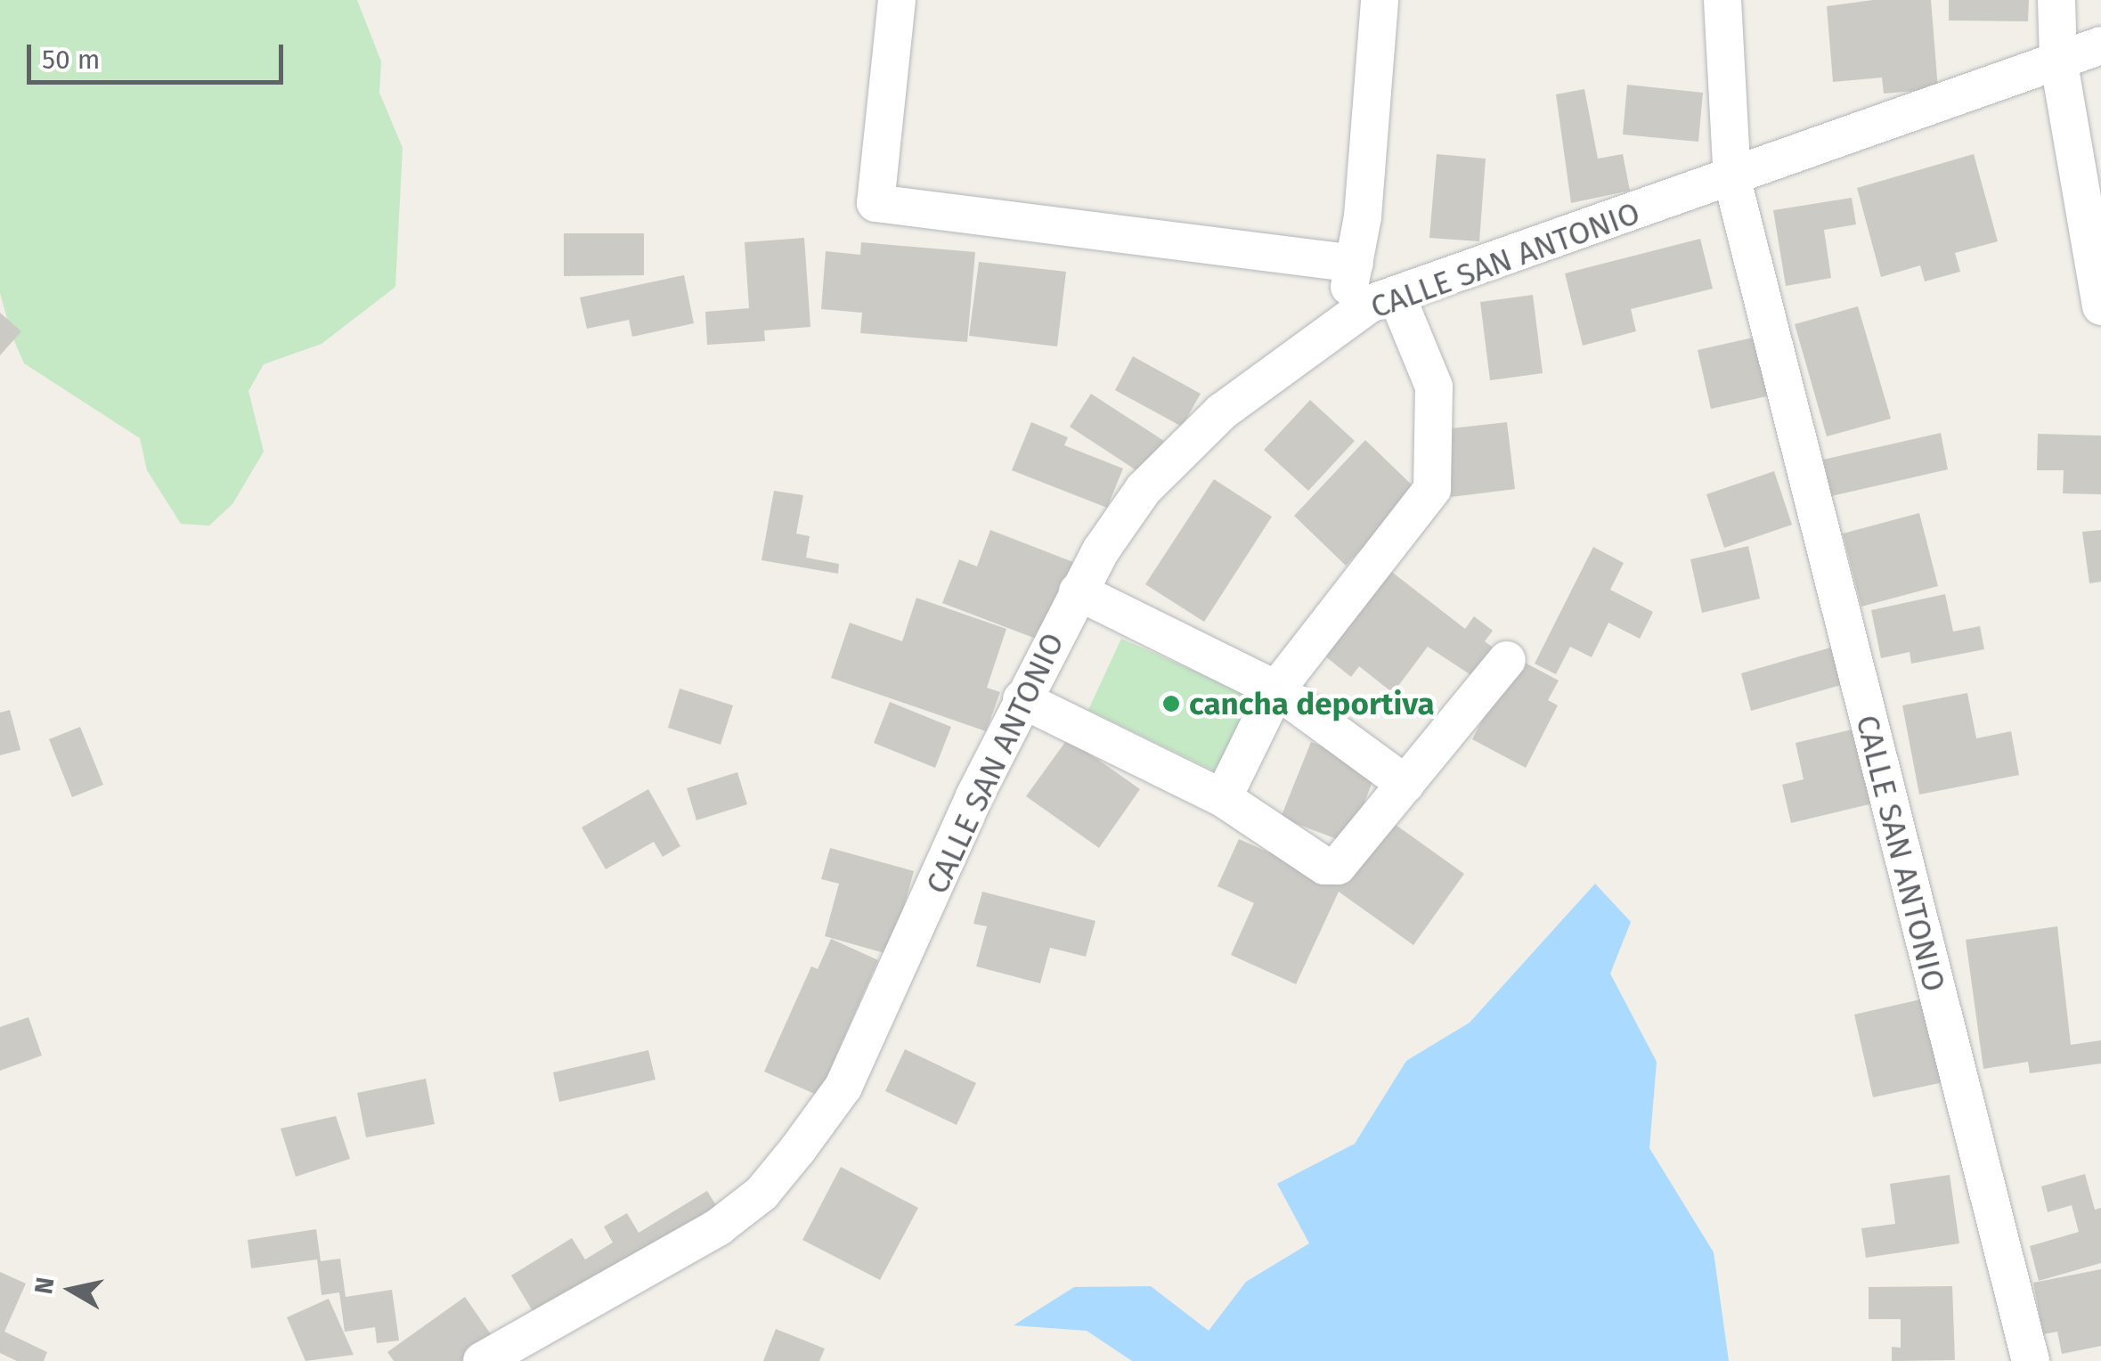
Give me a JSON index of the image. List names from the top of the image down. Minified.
{"streets":{"street":["CALLE SAN ANTONIO"]},"places":["cancha deportiva"],"scale_bar":"50 m","north":"left"}
